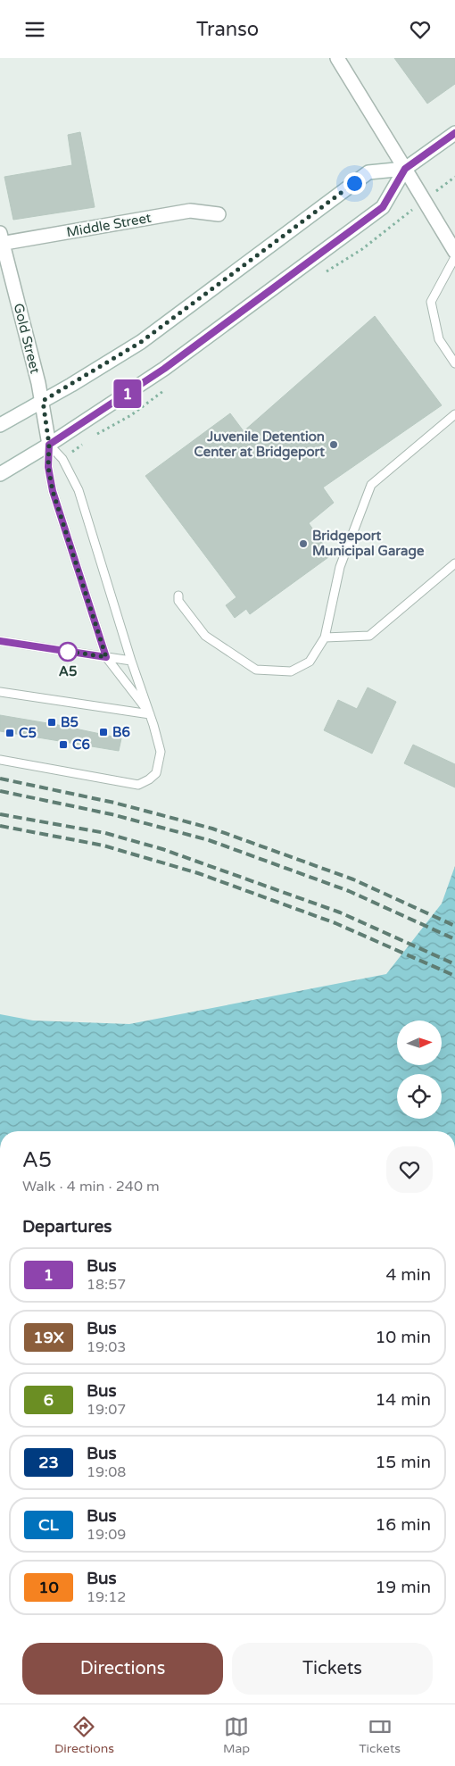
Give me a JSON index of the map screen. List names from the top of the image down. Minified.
{"streets":{"main road":["Middle Street","Gold Street"]},"crossings":[["Middle Street","Gold Street"]],"places":{"other":["Juvenile Detention Center at Bridgeport","Bridgeport Municipal Garage","A5"],"transit":["B5","B6","C5","C6"]},"lines":["bus line 1"],"north":"right","page":{"header":"Transo","on_map":"1","heading":[["A5","Walk · 4 min · 240 m"],"Departures"],"list":[{"mark":"1","name":"Bus","note":"18:57","value":"4 min"},{"mark":"19X","name":"Bus","note":"19:03","value":"10 min"},{"mark":"6","name":"Bus","note":"19:07","value":"14 min"},{"mark":"23","name":"Bus","note":"19:08","value":"15 min"},{"mark":"CL","name":"Bus","note":"19:09","value":"16 min"},{"mark":"10","name":"Bus","note":"19:12","value":"19 min"}],"buttons":["Directions","Tickets"],"tabs":["Directions","Map","Tickets"]}}
